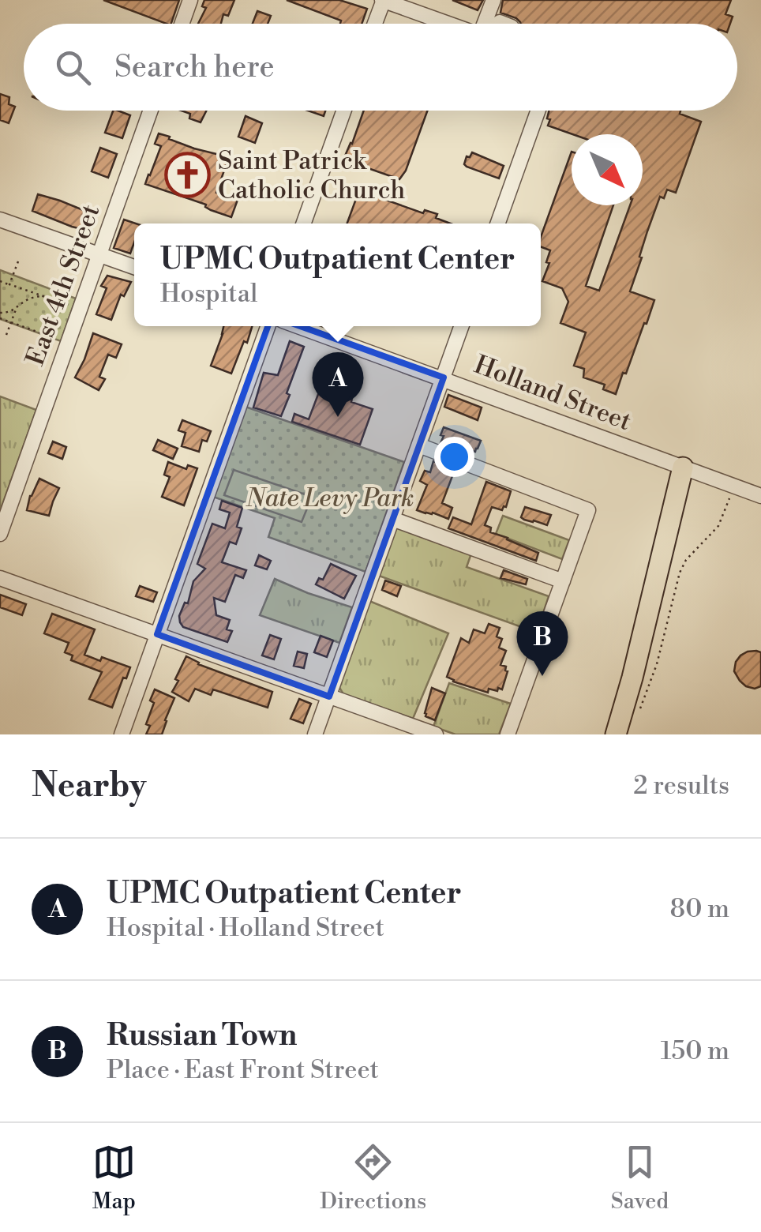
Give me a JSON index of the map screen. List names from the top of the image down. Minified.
{"streets":{"street":["East 4th Street","Holland Street"]},"parks":["Nate Levy Park"],"places":{"church":["Saint Patrick Catholic Church"]},"north":"bottom right","page":{"search":"Search here","popup":["UPMC Outpatient Center","Hospital"],"pins":["A","B"],"heading":["Nearby","2 results"],"list":[{"mark":"A","name":"UPMC Outpatient Center","note":"Hospital · Holland Street","value":"80 m"},{"mark":"B","name":"Russian Town","note":"Place · East Front Street","value":"150 m"}],"nav":["Map","Directions","Saved"]}}
